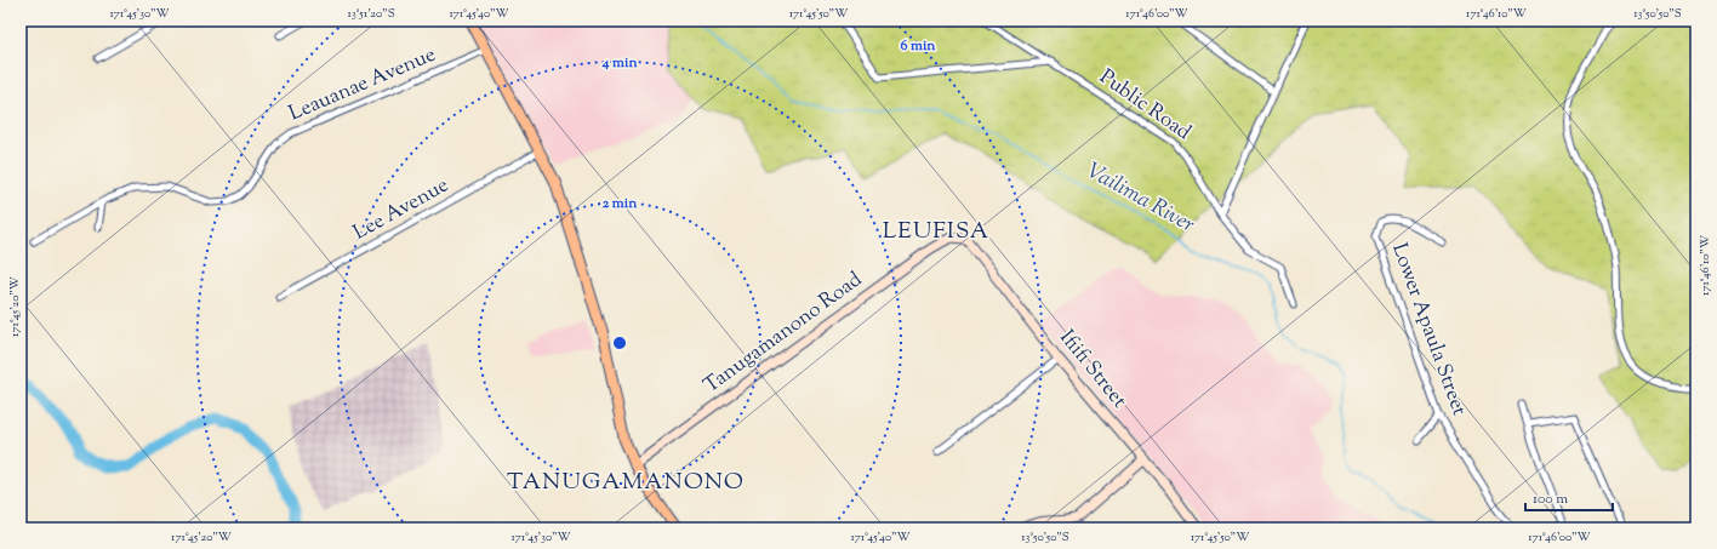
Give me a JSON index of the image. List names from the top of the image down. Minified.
{"streets":{"main road":["Tanugamanono Road","Ifiifi Street"],"street":["Leauanae Avenue","Public Road","Lee Avenue","Lower Apaula Street"]},"crossings":[["Tanugamanono Road","Ifiifi Street"]],"districts":["LEUFISA","TANUGAMANONO"],"water":["Vailima River"],"scale_bar":"100 m","coordinates":["171°45'30\"W","13°51'20\"S","171°45'40\"W","171°45'50\"W","171°46'00\"W","171°46'10\"W","13°50'50\"S","171°45'20\"W"],"rings":["6 min","4 min","2 min"]}
